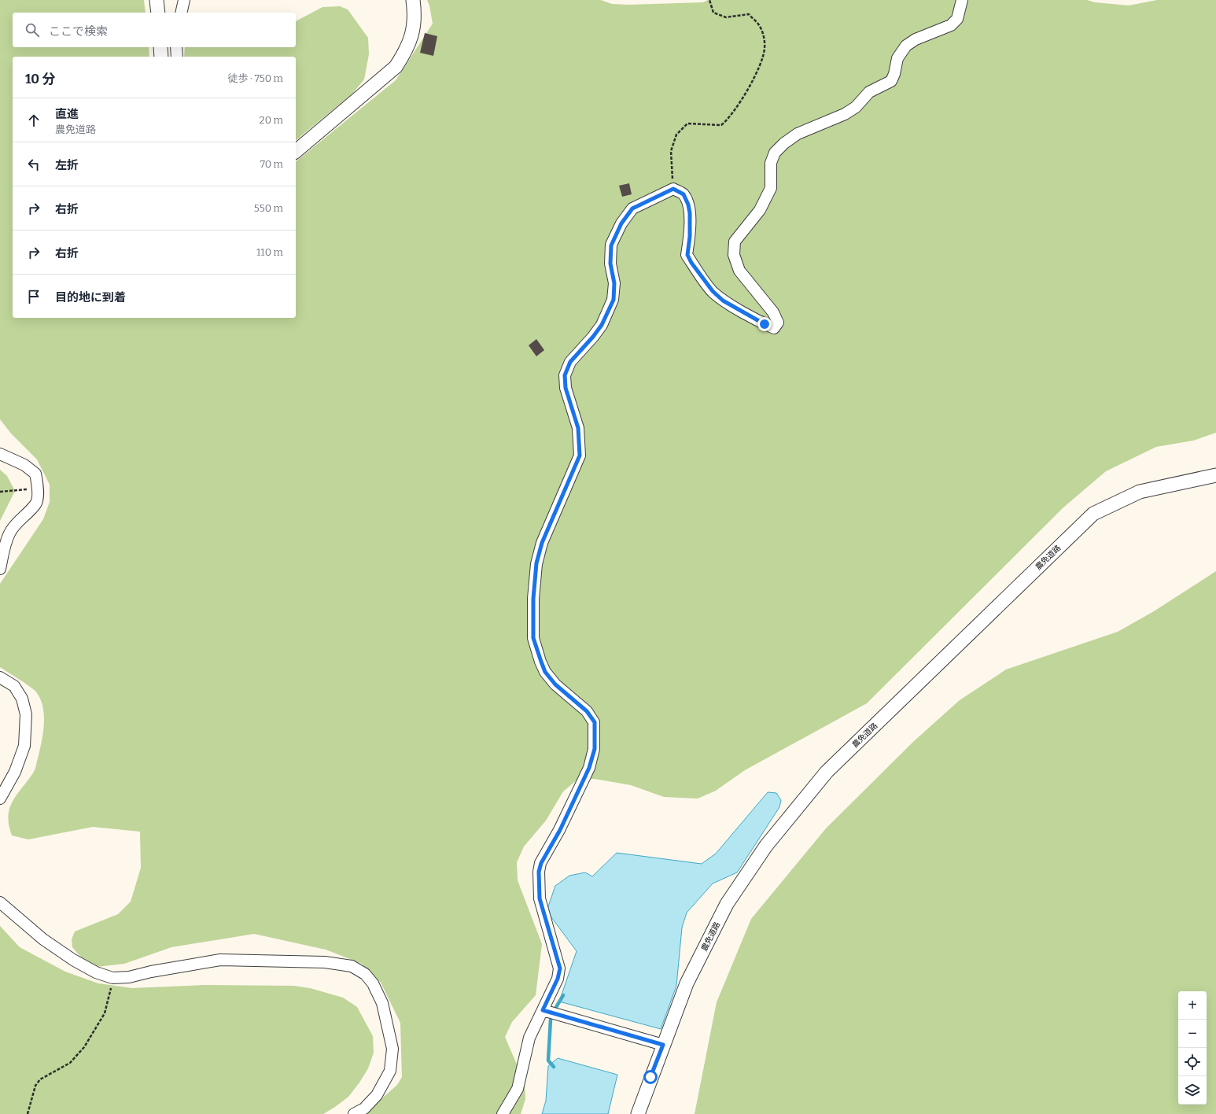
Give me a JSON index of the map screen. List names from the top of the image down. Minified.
{"streets":{"street":["農免道路"]},"page":{"search":"ここで検索","heading":["10 分","徒歩 · 750 m"],"list":[["直進","農免道路","20 m"],["左折","70 m"],["右折","550 m"],["右折","110 m"],"目的地に到着"],"map_buttons":["+","−"]}}
